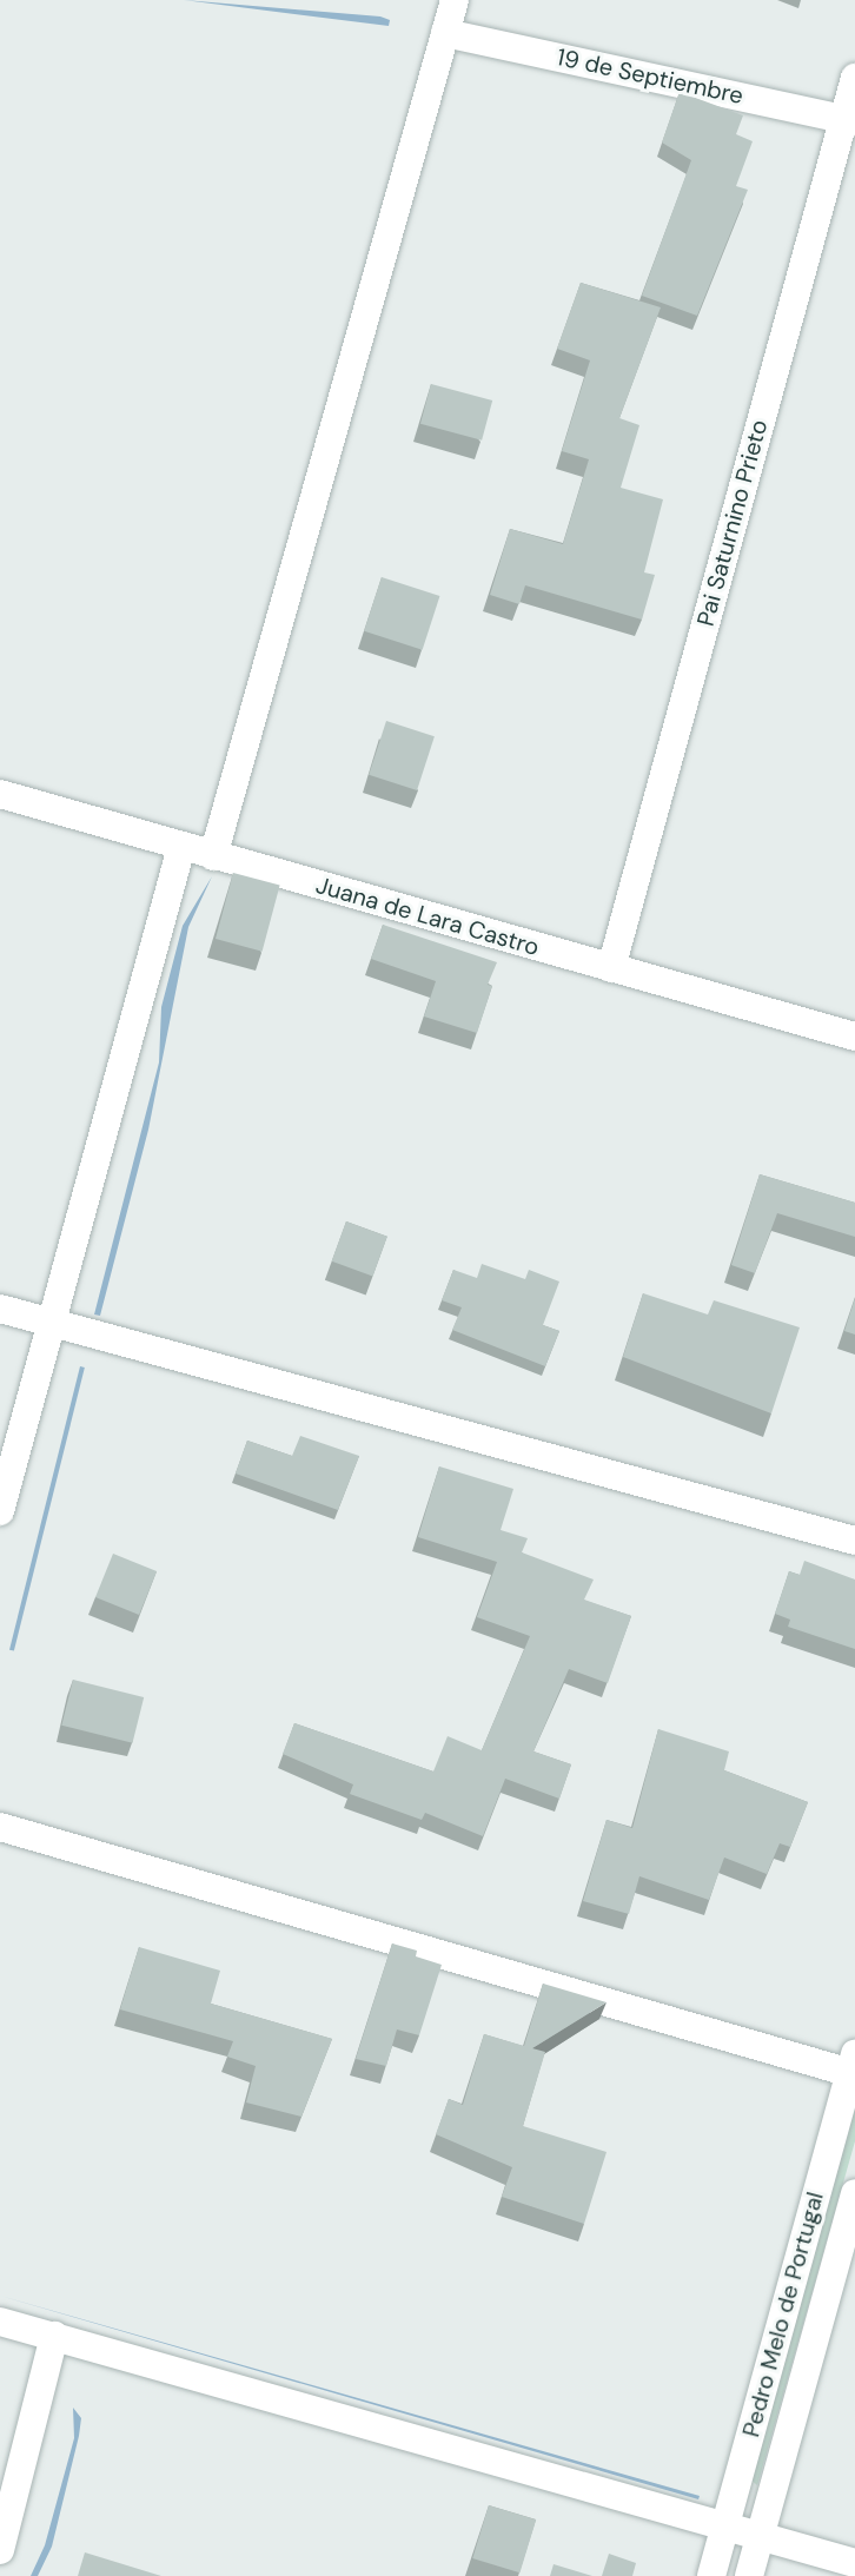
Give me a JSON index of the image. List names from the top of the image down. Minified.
{"streets":{"street":["19 de Septiembre","Pai Saturnino Prieto","Juana de Lara Castro","Pedro Melo de Portugal"]},"crossings":[["19 de Septiembre","Pai Saturnino Prieto"],["Pai Saturnino Prieto","Juana de Lara Castro"]]}
